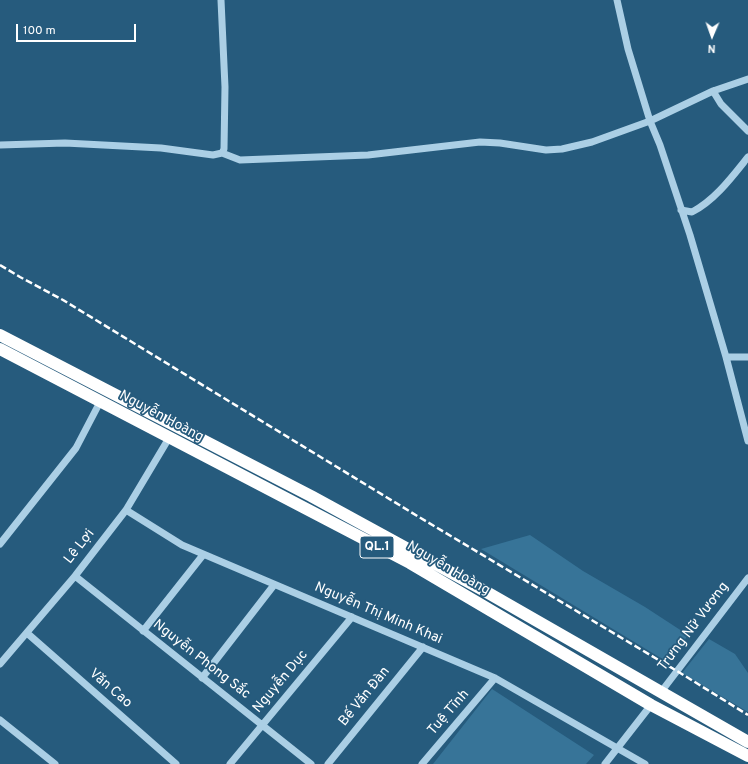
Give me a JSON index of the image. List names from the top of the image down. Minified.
{"streets":{"highway":["Nguyễn Hoàng","QL.1"],"street":["Lê Lợi","Nguyễn Thị Minh Khai","Trưng Nữ Vương","Nguyễn Phong Sắc","Nguyễn Dục","Văn Cao","Bế Văn Đàn","Tuệ Tĩnh"]},"crossings":[["Nguyễn Hoàng","Lê Lợi"],["Nguyễn Hoàng","Trưng Nữ Vương"],["Lê Lợi","Nguyễn Thị Minh Khai"],["Lê Lợi","Nguyễn Phong Sắc"],["Lê Lợi","Văn Cao"],["Nguyễn Thị Minh Khai","Nguyễn Dục"],["Nguyễn Thị Minh Khai","Bế Văn Đàn"],["Nguyễn Thị Minh Khai","Tuệ Tĩnh"],["Nguyễn Phong Sắc","Nguyễn Dục"]],"scale_bar":"100 m","north":"bottom"}
